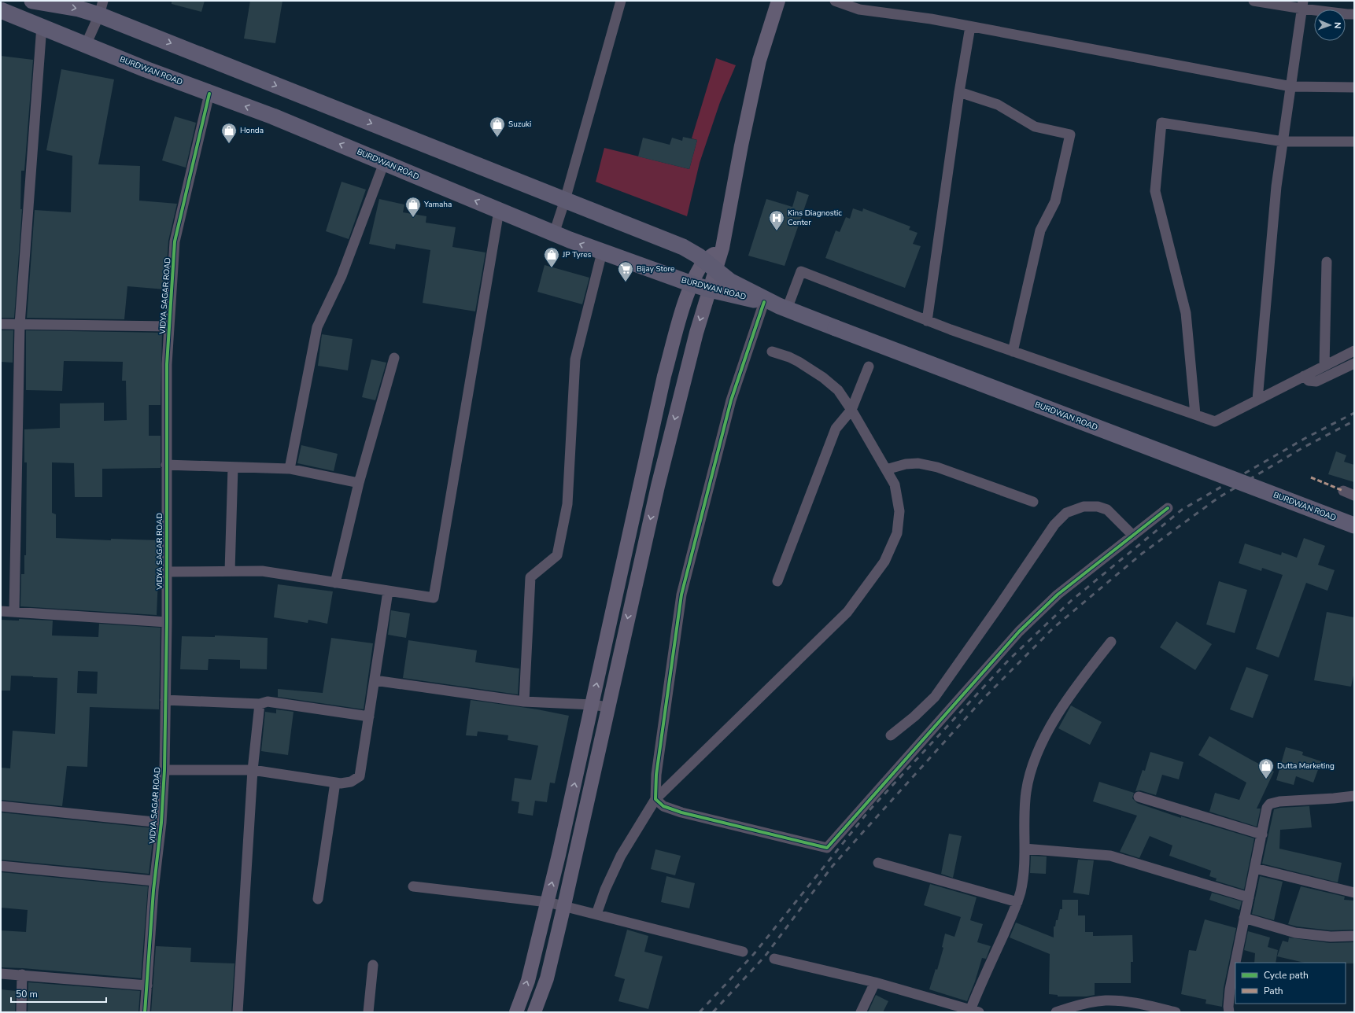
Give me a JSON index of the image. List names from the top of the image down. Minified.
{"streets":{"main road":["BURDWAN ROAD"],"street":["VIDYA SAGAR ROAD"]},"crossings":[["BURDWAN ROAD","VIDYA SAGAR ROAD"]],"places":{"shop":["Suzuki","Honda","Yamaha","JP Tyres","Dutta Marketing"],"hospital":["Kins Diagnostic Center"],"supermarket":["Bijay Store"]},"legend":["Cycle path","Path"],"scale_bar":"50 m","north":"right"}
